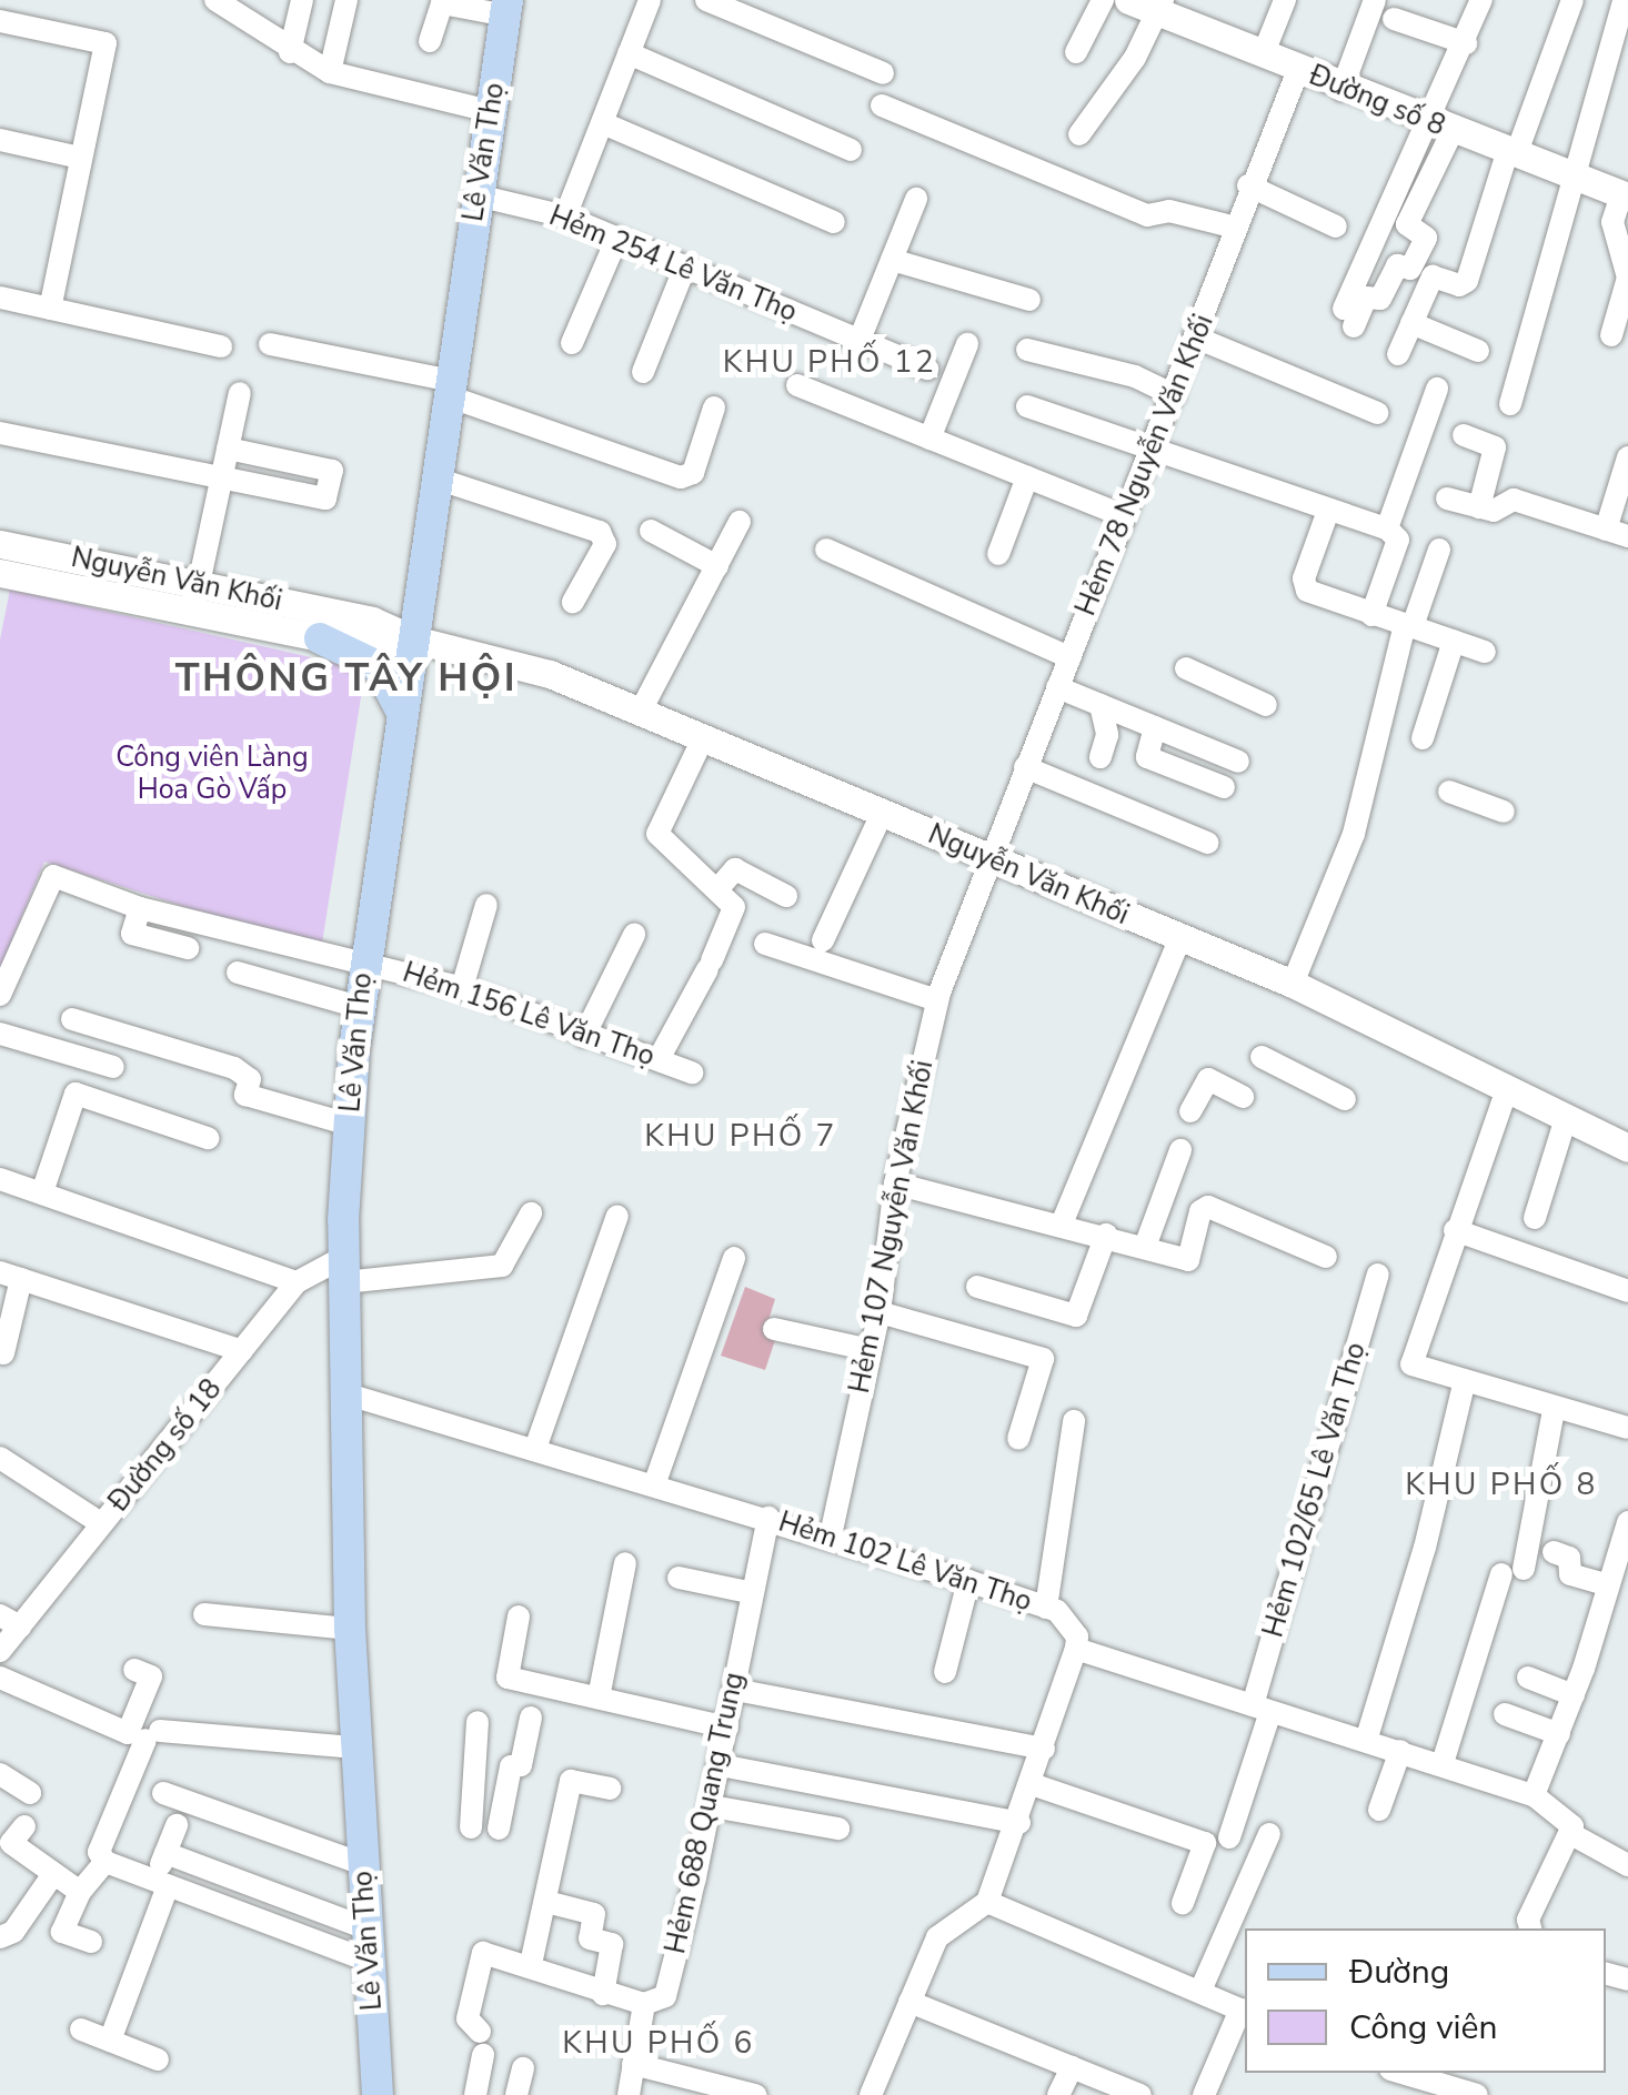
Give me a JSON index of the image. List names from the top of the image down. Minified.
{"streets":{"main road":["Lê Văn Thọ"],"street":["Đường số 8","Hẻm 254 Lê Văn Thọ","Hẻm 78 Nguyễn Văn Khối","Nguyễn Văn Khối","Hẻm 156 Lê Văn Thọ","Hẻm 107 Nguyễn Văn Khối","Đường số 18","Hẻm 102/65 Lê Văn Thọ","Hẻm 102 Lê Văn Thọ","Hẻm 688 Quang Trung"]},"crossings":[["Đường số 8","Hẻm 78 Nguyễn Văn Khối"],["Lê Văn Thọ","Hẻm 254 Lê Văn Thọ"],["Lê Văn Thọ","Nguyễn Văn Khối"],["Lê Văn Thọ","Hẻm 156 Lê Văn Thọ"],["Lê Văn Thọ","Đường số 18"],["Lê Văn Thọ","Hẻm 102 Lê Văn Thọ"],["Hẻm 78 Nguyễn Văn Khối","Nguyễn Văn Khối"],["Hẻm 78 Nguyễn Văn Khối","Hẻm 107 Nguyễn Văn Khối"],["Nguyễn Văn Khối","Hẻm 107 Nguyễn Văn Khối"],["Hẻm 107 Nguyễn Văn Khối","Hẻm 102 Lê Văn Thọ"],["Hẻm 102 Lê Văn Thọ","Hẻm 688 Quang Trung"]],"districts":["KHU PHỐ 12","THÔNG TÂY HỘI","KHU PHỐ 7","KHU PHỐ 8","KHU PHỐ 6"],"parks":["Công viên Làng Hoa Gò Vấp"],"legend":["Đường","Công viên"]}
